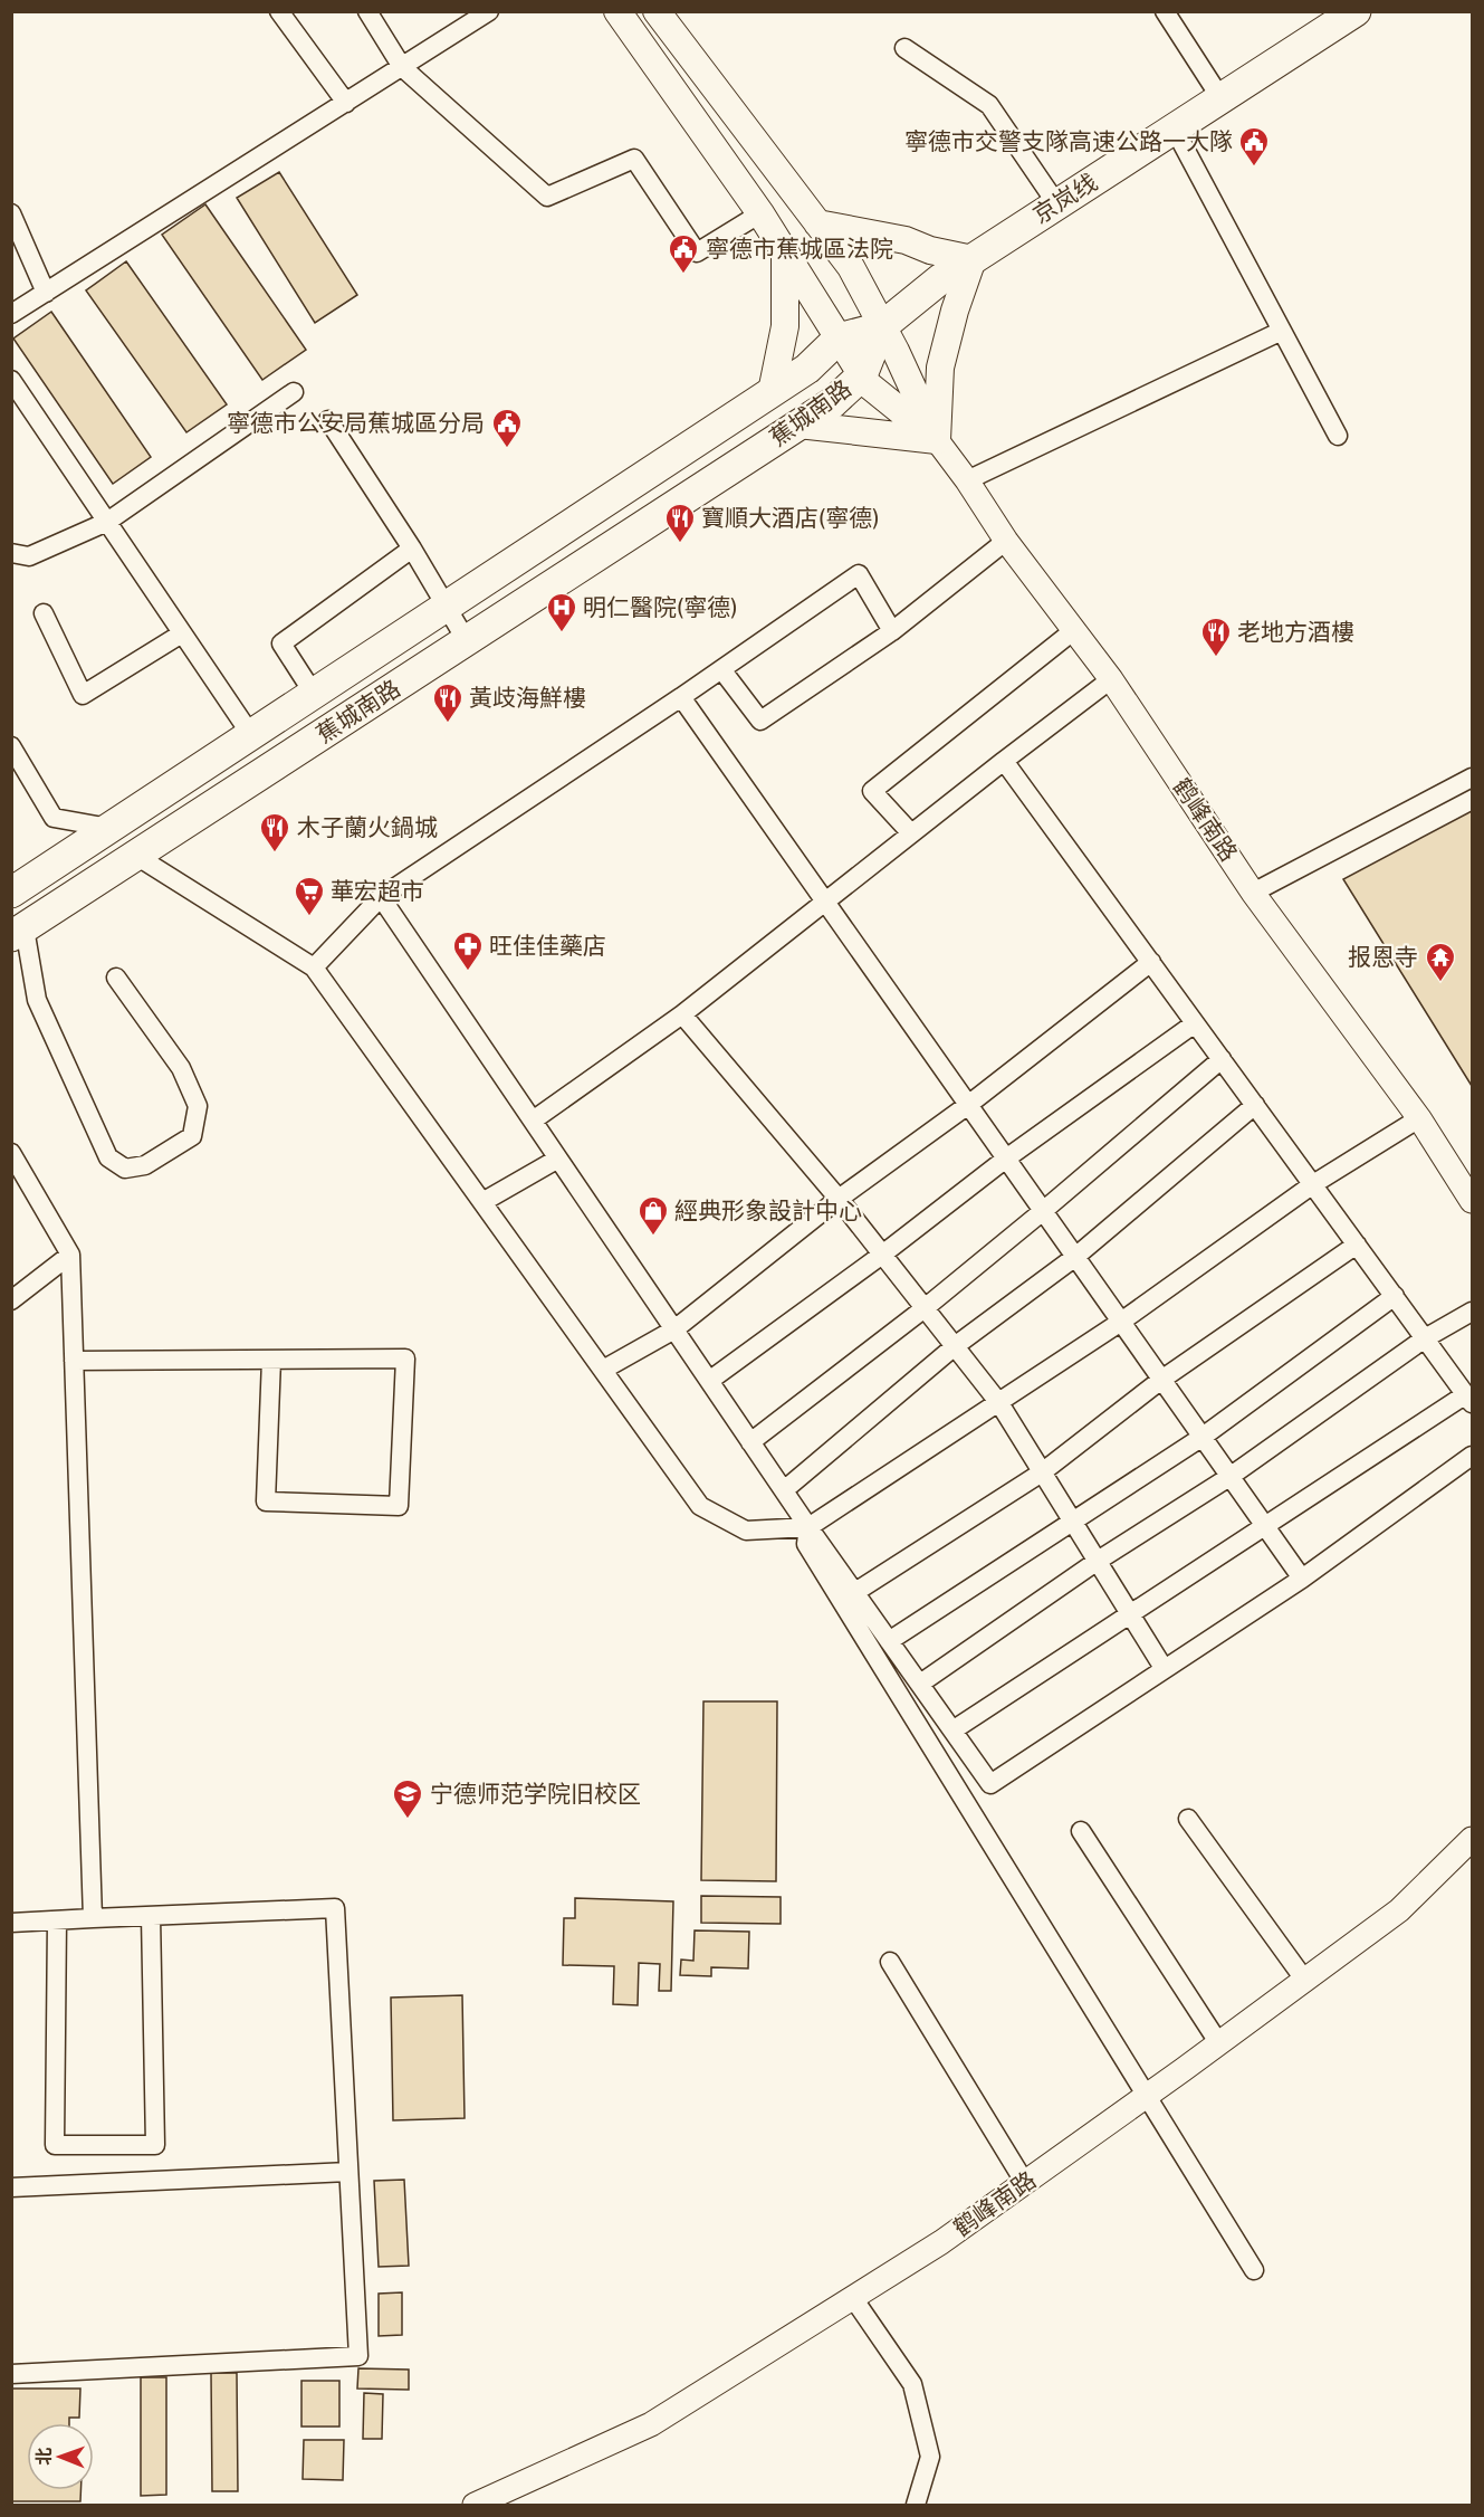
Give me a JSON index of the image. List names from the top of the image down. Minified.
{"streets":{"highway":["京岚线","蕉城南路"],"street":["鹤峰南路"]},"crossings":[["京岚线","蕉城南路"]],"places":{"public building":["寧德市交警支隊高速公路一大隊","寧德市蕉城區法院","寧德市公安局蕉城區分局"],"restaurant":["寶順大酒店(寧德)","老地方酒樓","黃歧海鮮樓","木子蘭火鍋城"],"hospital":["明仁醫院(寧德)"],"supermarket":["華宏超市"],"pharmacy":["旺佳佳藥店"],"temple":["报恩寺"],"shop":["經典形象設計中心"],"school or university":["宁德师范学院旧校区"]},"north":"left"}
